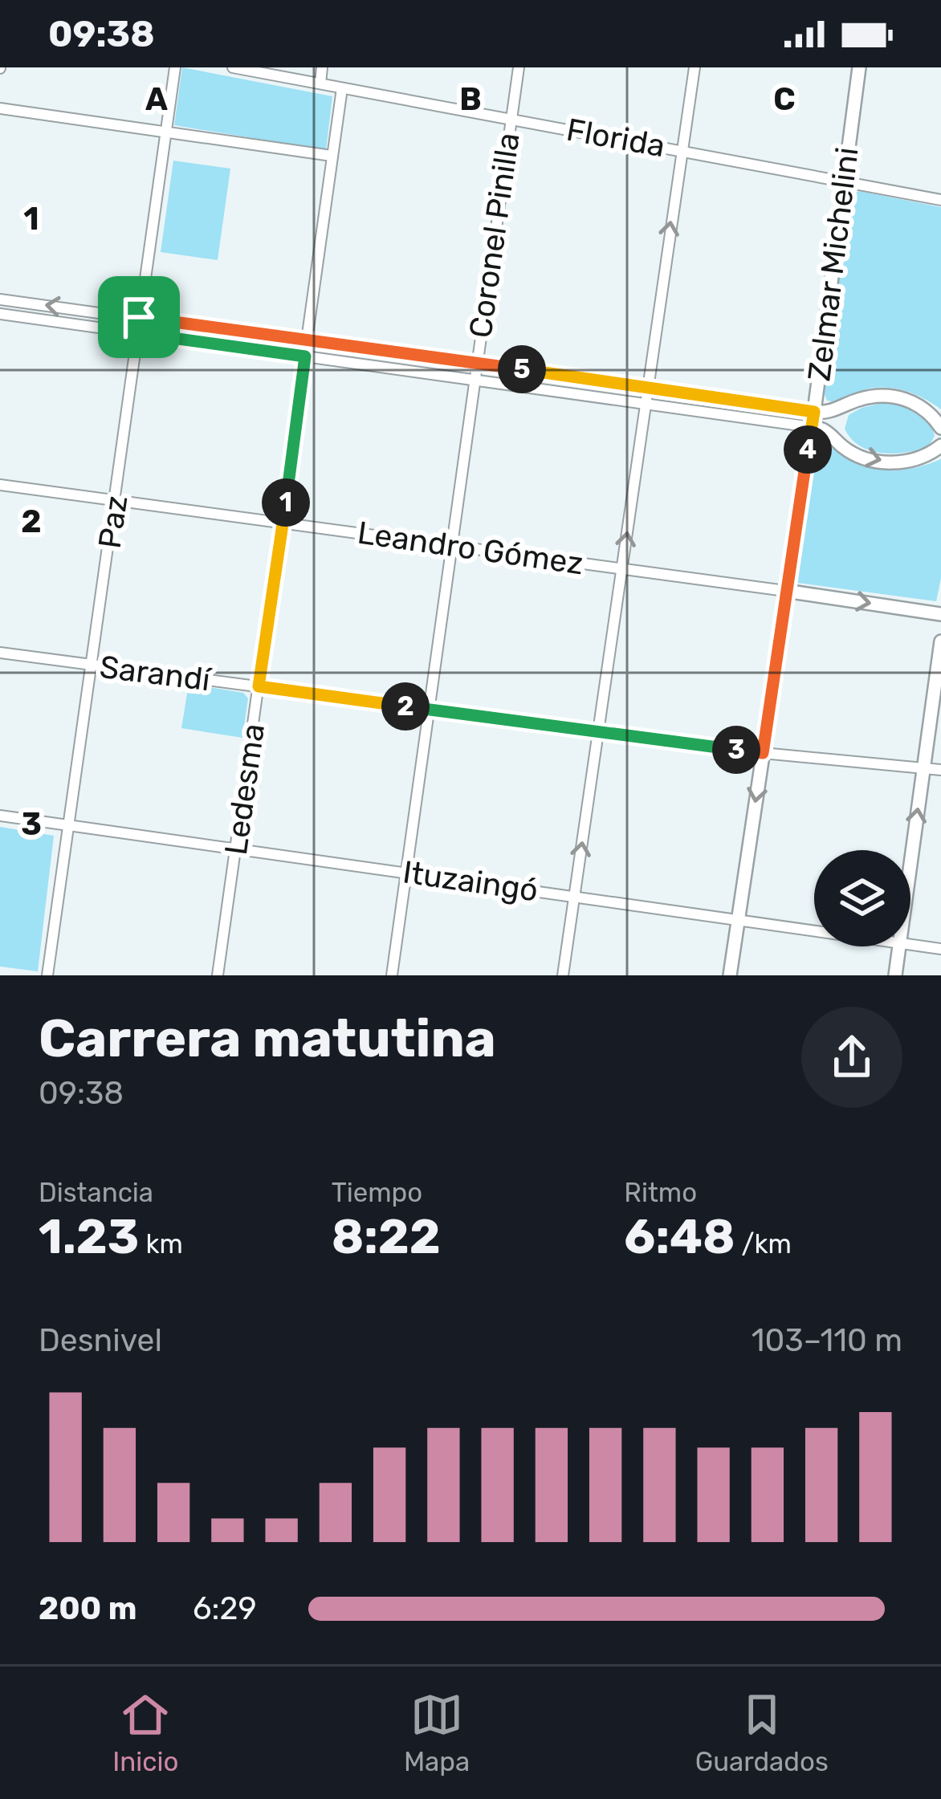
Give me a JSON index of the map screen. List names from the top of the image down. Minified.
{"streets":{"street":["Florida","Coronel Pinilla","Zelmar Michelini","Paz","Leandro Gómez","Sarandí","Ledesma","Ituzaingó"]},"crossings":[["Florida","Coronel Pinilla"],["Florida","Zelmar Michelini"],["Florida","Ledesma"],["Coronel Pinilla","Leandro Gómez"],["Coronel Pinilla","Sarandí"],["Coronel Pinilla","Ituzaingó"],["Zelmar Michelini","Leandro Gómez"],["Zelmar Michelini","Sarandí"],["Zelmar Michelini","Ituzaingó"],["Paz","Leandro Gómez"],["Paz","Sarandí"],["Paz","Ituzaingó"],["Leandro Gómez","Ledesma"],["Sarandí","Ledesma"],["Ledesma","Ituzaingó"]],"page":{"status":"09:38","pins":["5","4","1","2","3"],"heading":["Carrera matutina","09:38"],"stats":[["Distancia","1.23 km"],["Tiempo","8:22"],["Ritmo","6:48 /km"]],"chart":["Desnivel","103–110 m"],"list":[{"name":"200 m","note":"6:29"}],"tabs":["Inicio","Mapa","Guardados"]},"grid":{"columns":["A","B","C"],"rows":["1","2","3"]}}
